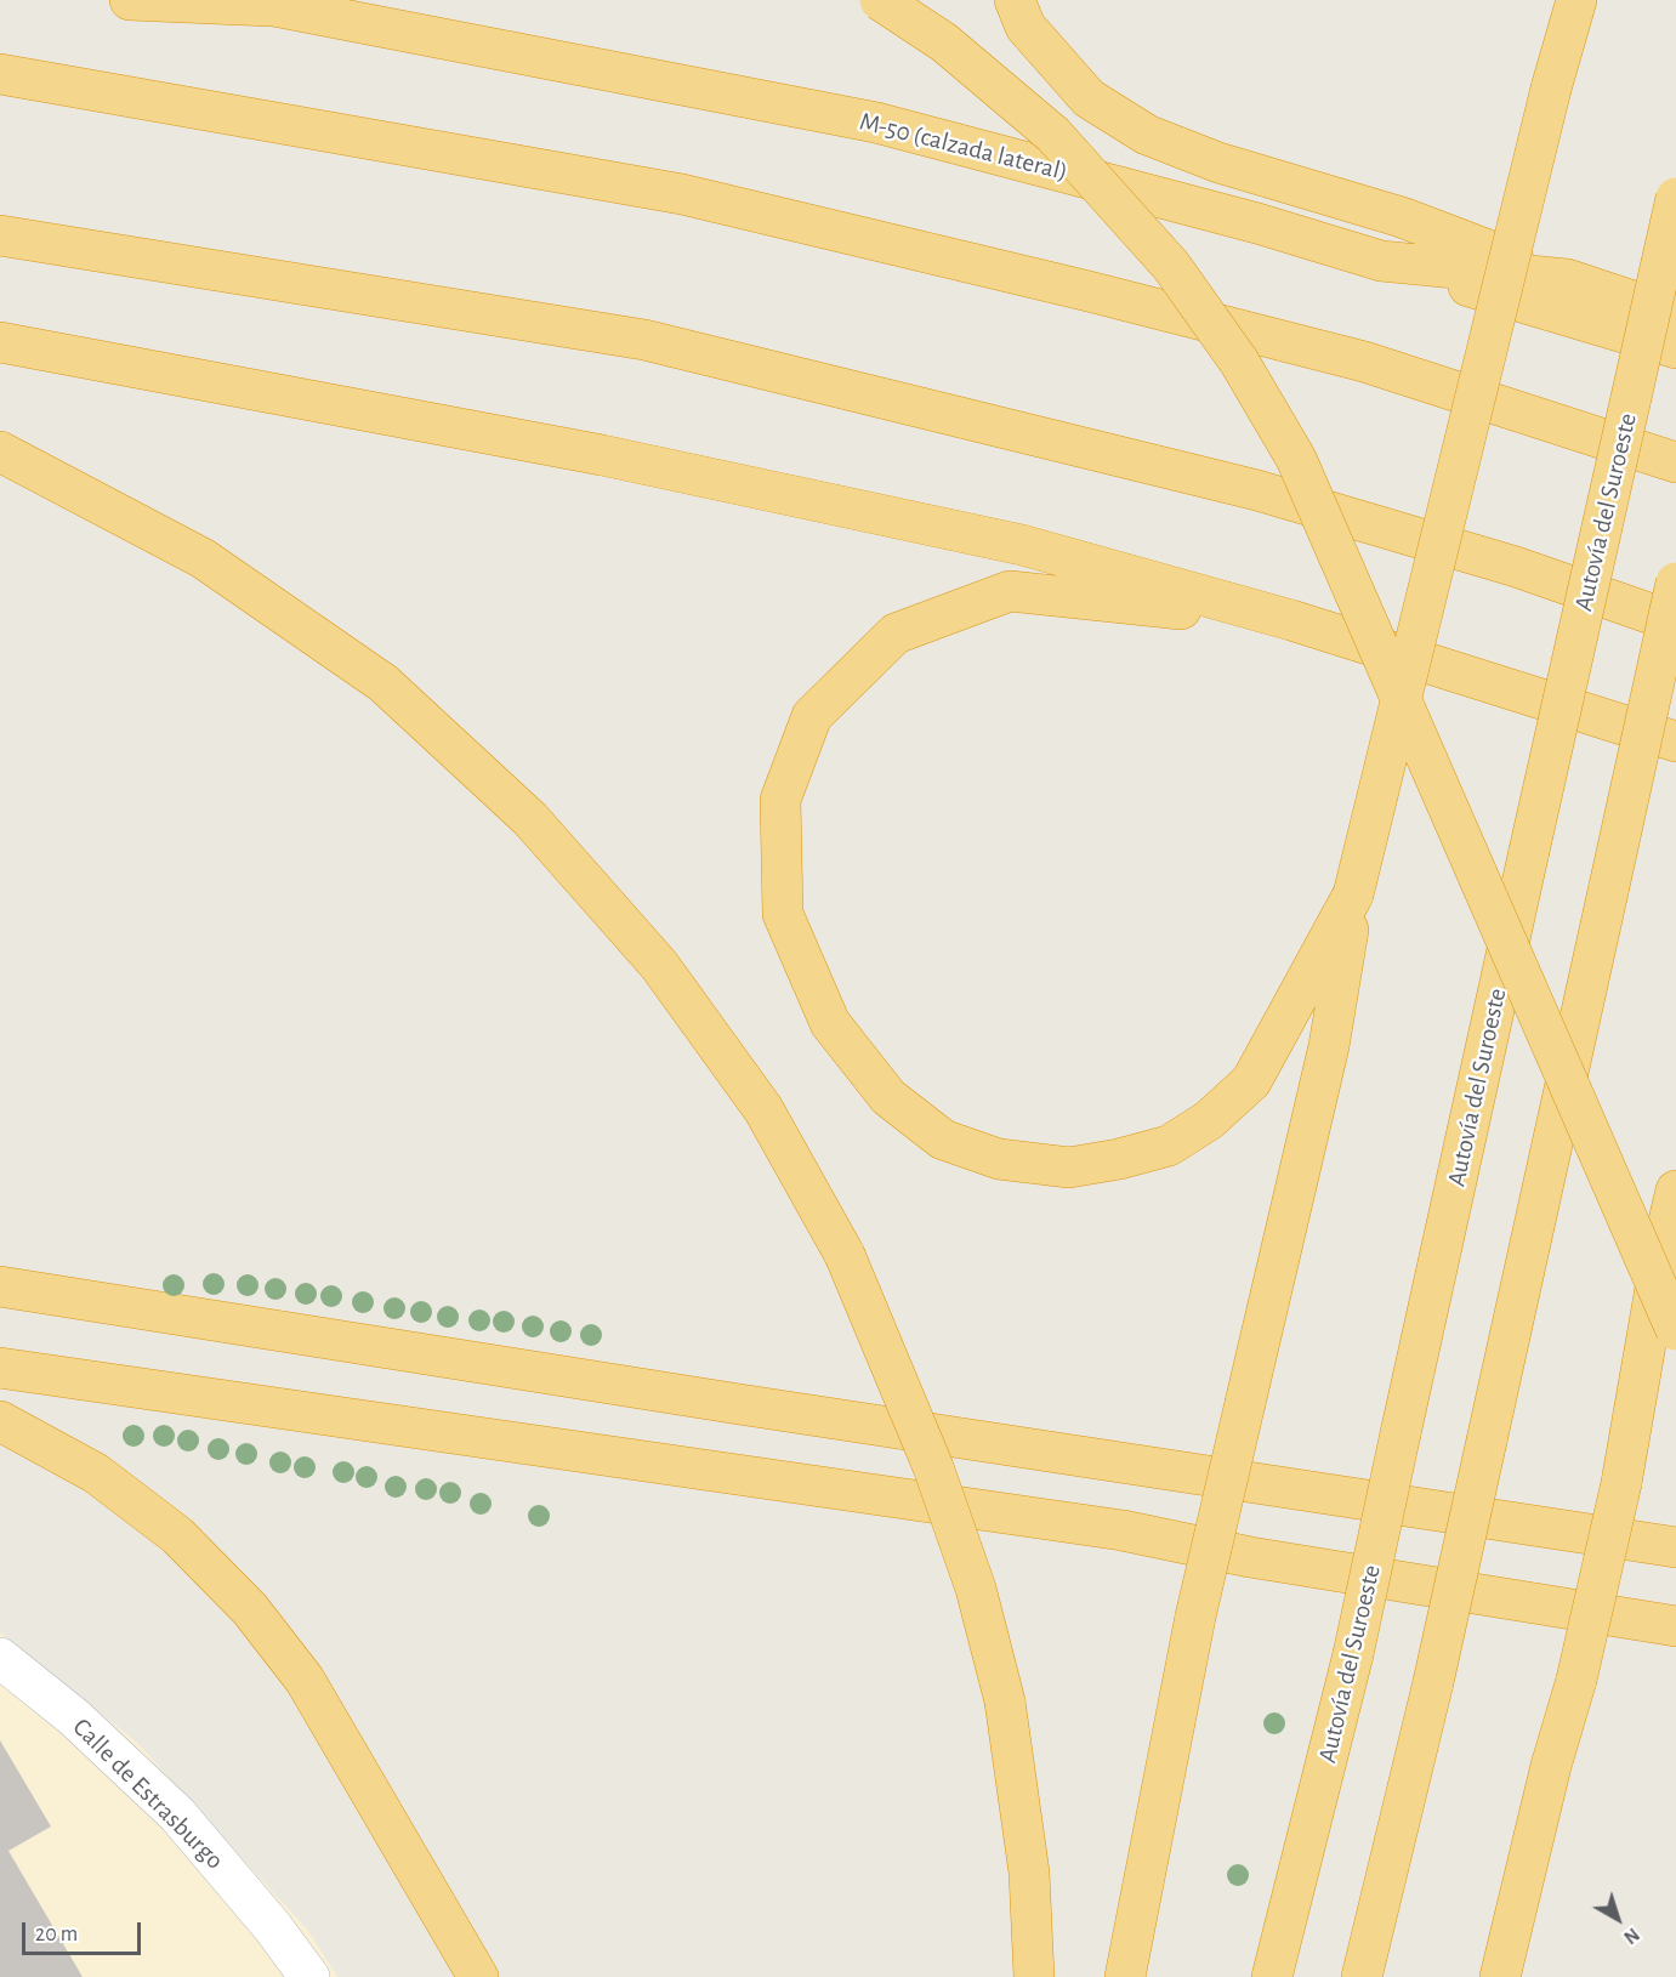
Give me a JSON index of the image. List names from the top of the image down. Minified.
{"streets":{"highway":["M-50 (calzada lateral)","Autovía del Suroeste"],"street":["Calle de Estrasburgo"]},"scale_bar":"20 m","north":"bottom right"}
